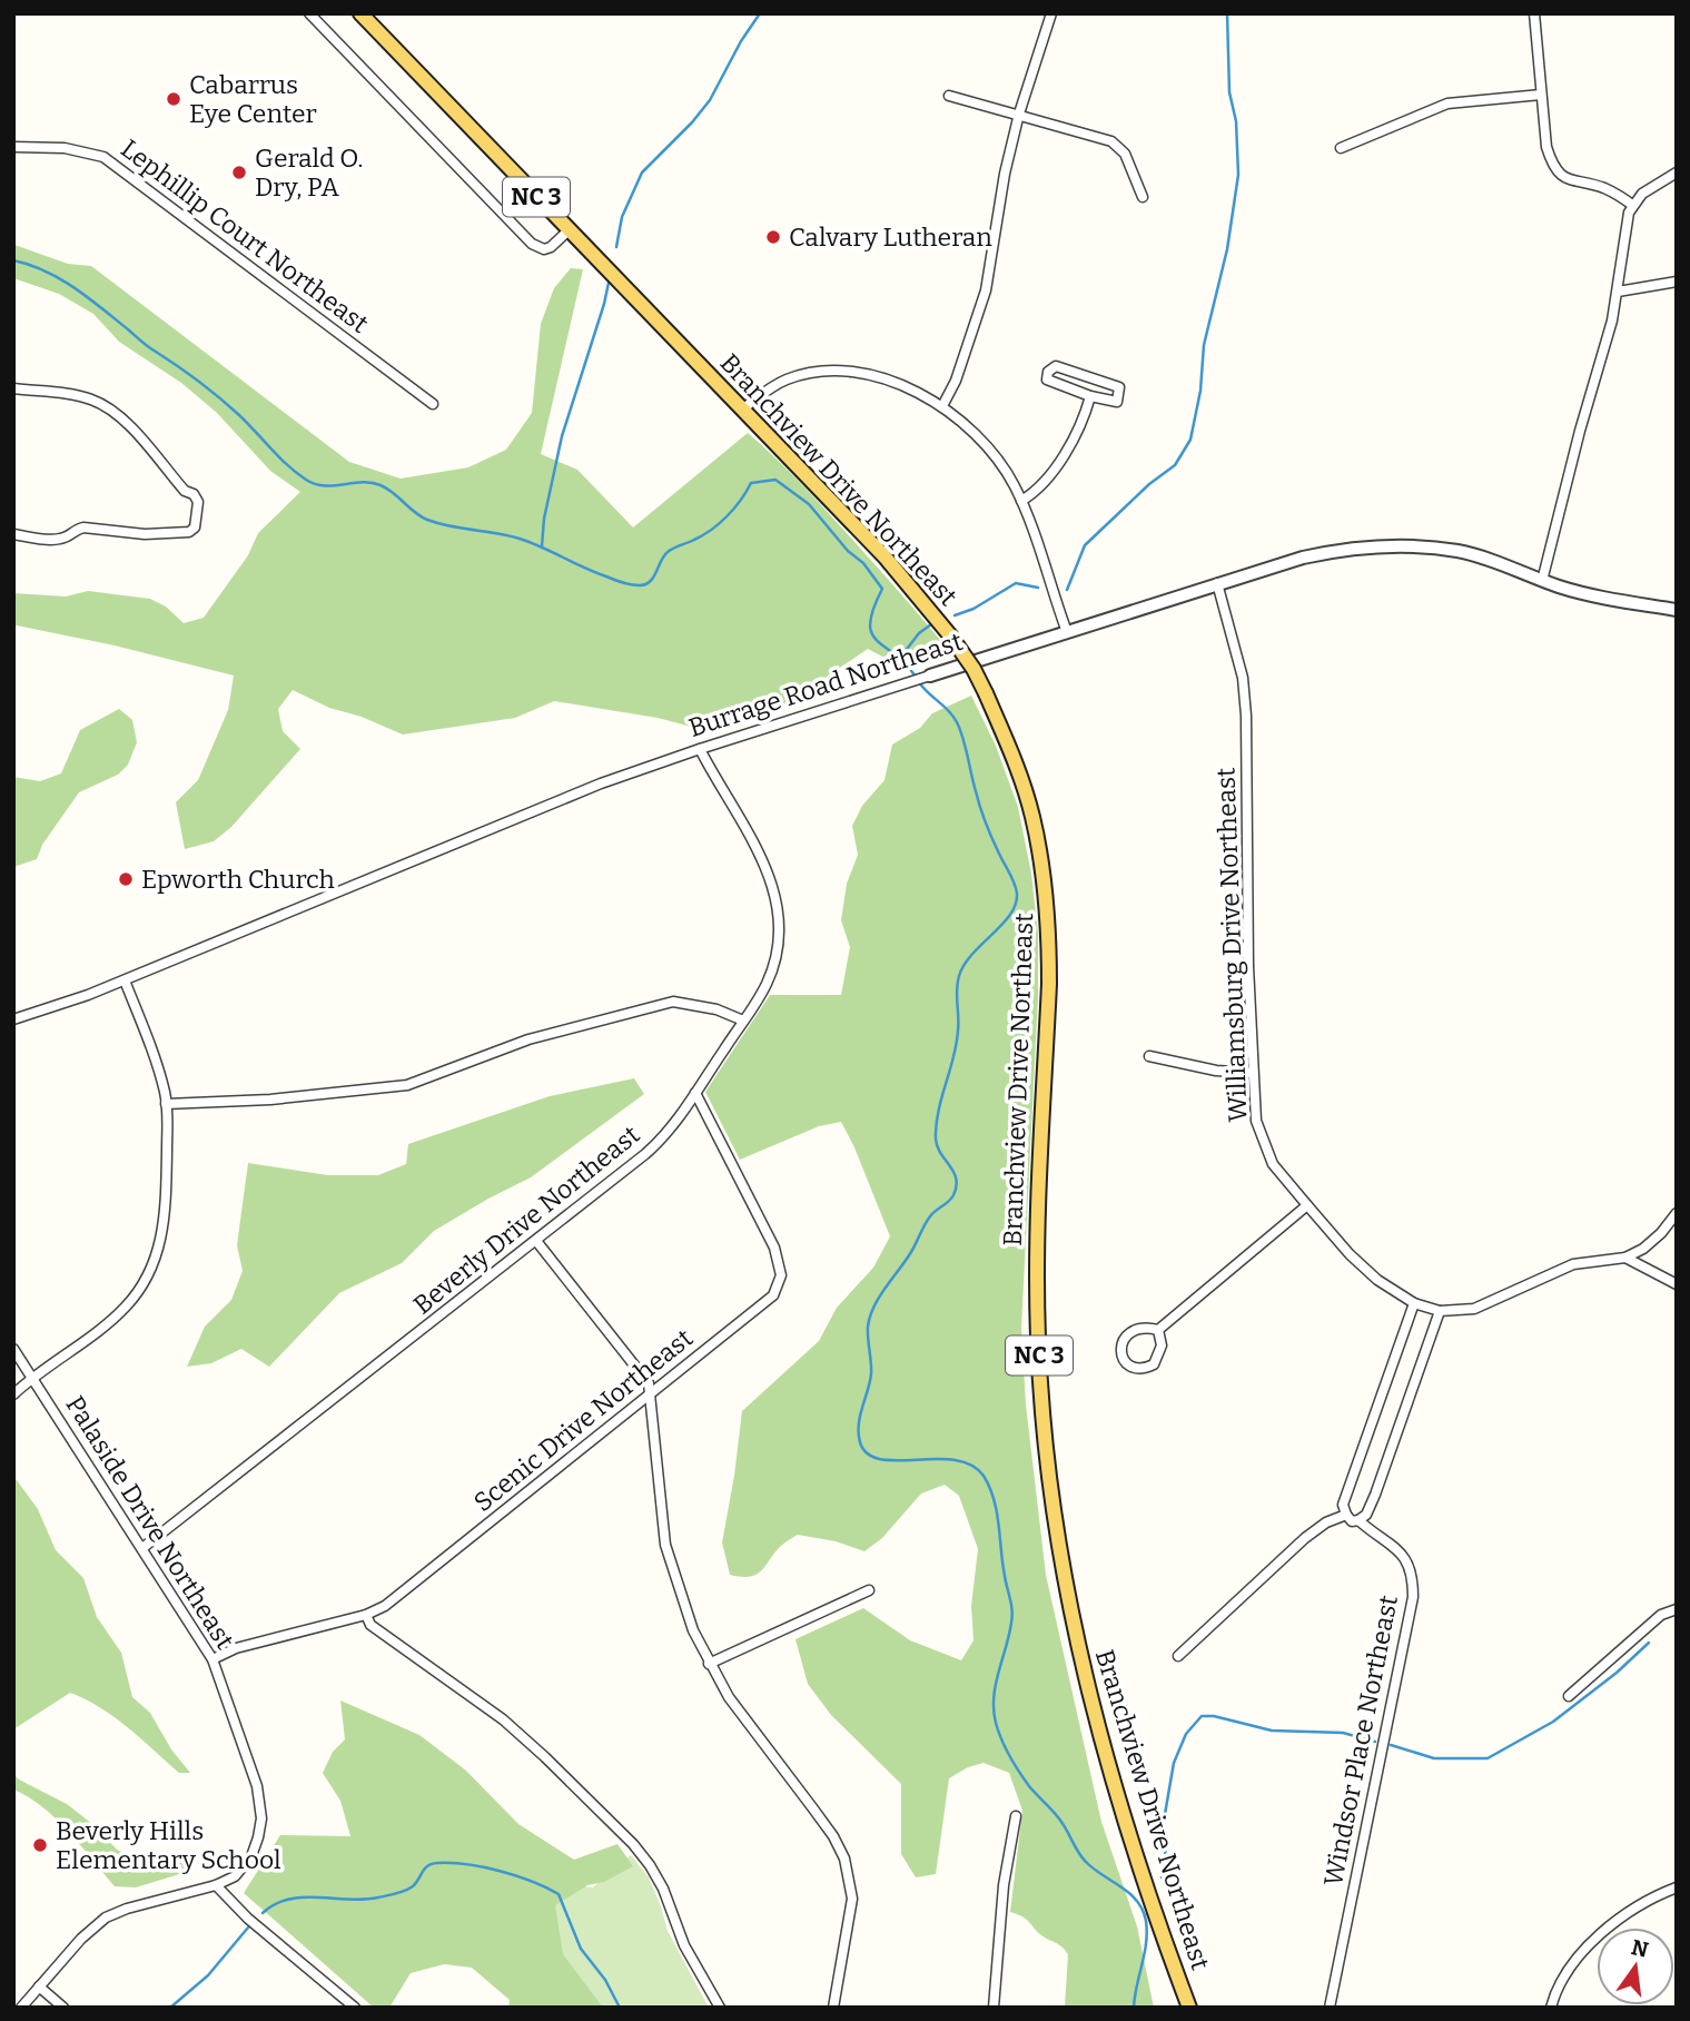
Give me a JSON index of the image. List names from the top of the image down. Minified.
{"streets":{"main road":["NC 3","Branchview Drive Northeast"],"street":["Lephillip Court Northeast","Burrage Road Northeast","Williamsburg Drive Northeast","Beverly Drive Northeast","Scenic Drive Northeast","Palaside Drive Northeast","Windsor Place Northeast"]},"crossings":[["Burrage Road Northeast","Williamsburg Drive Northeast"],["Burrage Road Northeast","Beverly Drive Northeast"],["Beverly Drive Northeast","Scenic Drive Northeast"],["Beverly Drive Northeast","Palaside Drive Northeast"],["Scenic Drive Northeast","Palaside Drive Northeast"]],"places":["Cabarrus Eye Center","Gerald O. Dry, PA","Calvary Lutheran","Epworth Church","Beverly Hills Elementary School"],"north":"top"}
